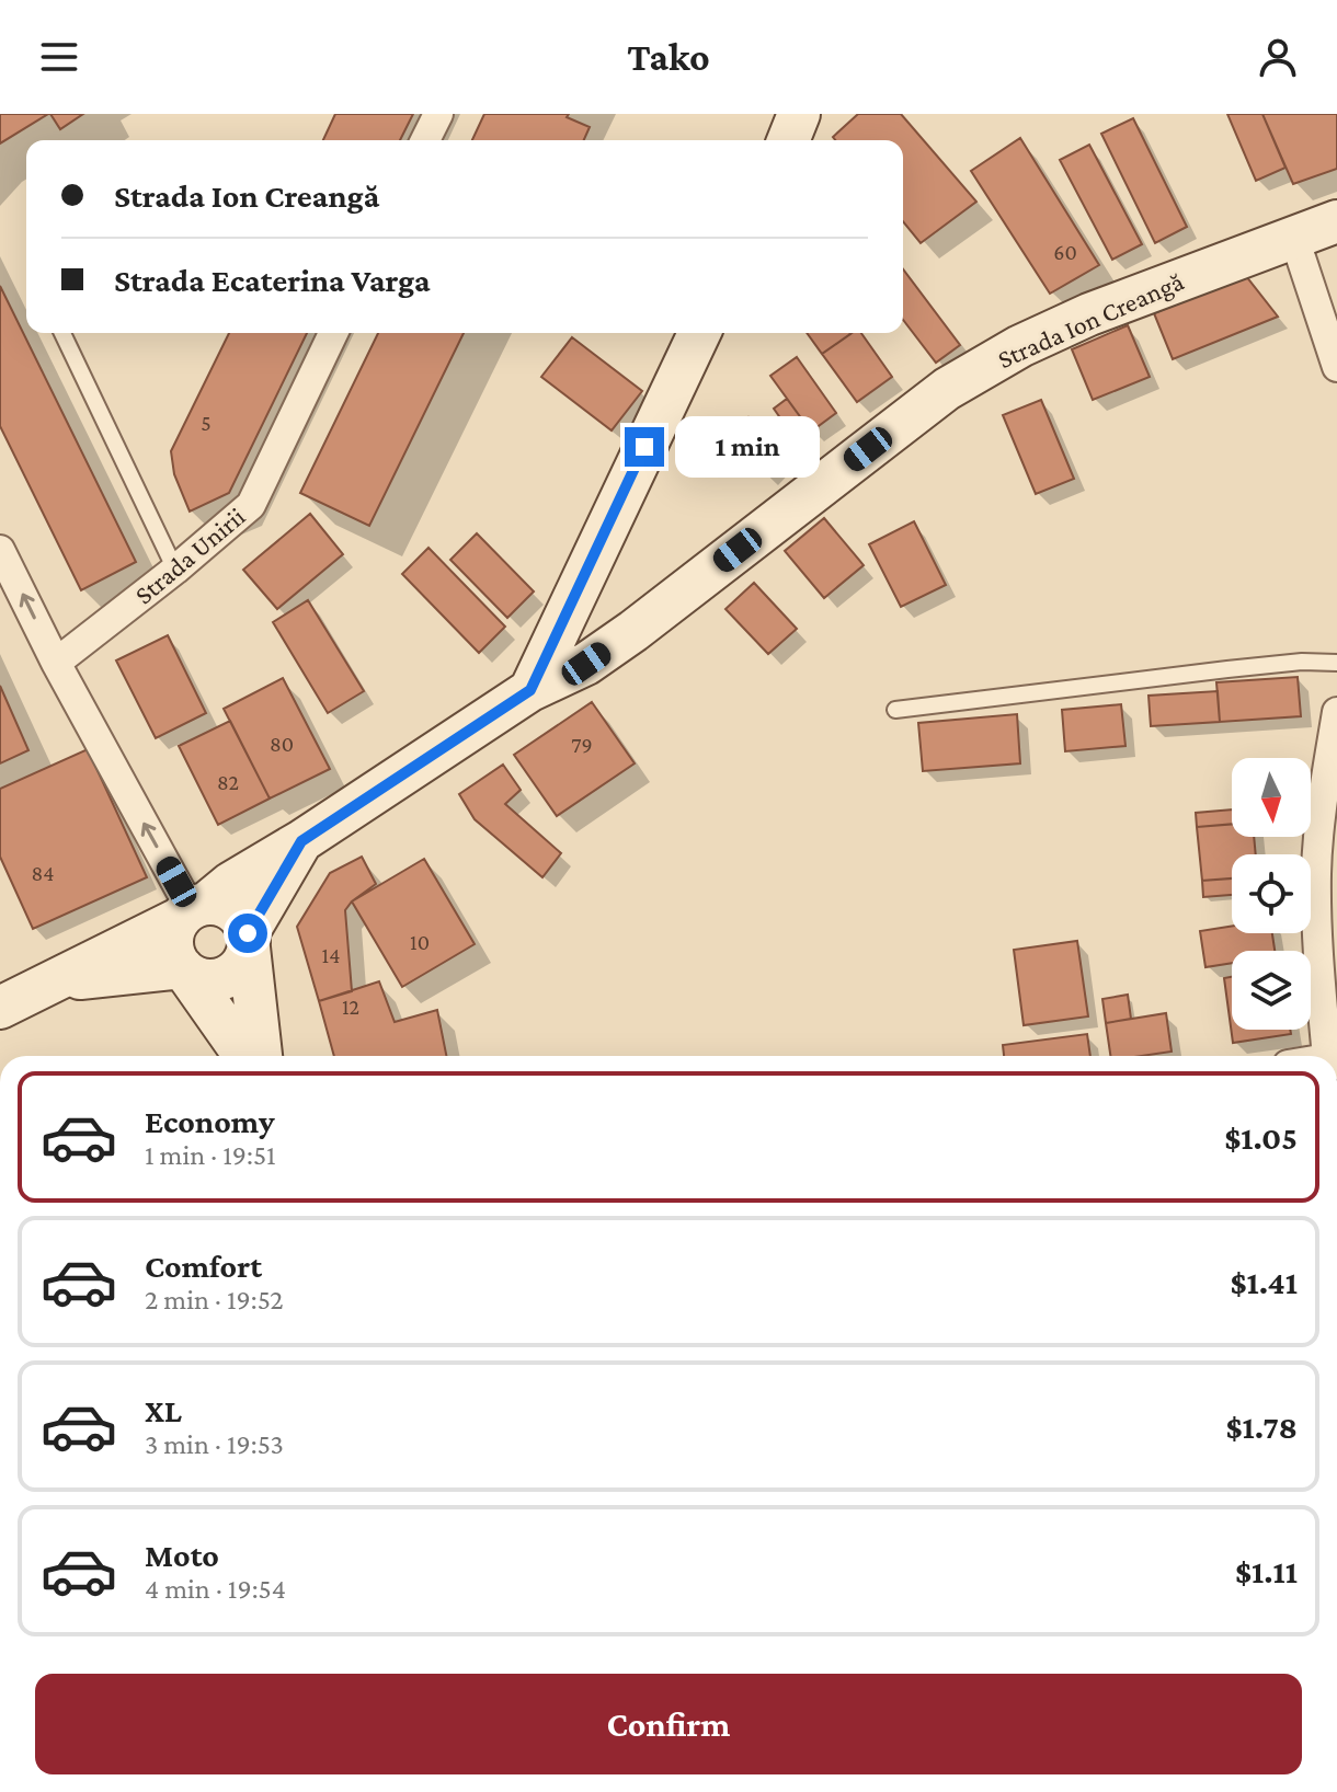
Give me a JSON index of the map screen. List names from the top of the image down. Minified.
{"streets":{"main road":["Strada Ion Creangă"],"street":["Strada Unirii"]},"house_numbers":["60","5","80","79","82","84","10","14","12"],"north":"bottom","page":{"header":"Tako","banner":["Strada Ion Creangă","Strada Ecaterina Varga"],"bubble":"1 min","list":[{"name":"Economy","note":"1 min · 19:51","value":"$1.05"},{"name":"Comfort","note":"2 min · 19:52","value":"$1.41"},{"name":"XL","note":"3 min · 19:53","value":"$1.78"},{"name":"Moto","note":"4 min · 19:54","value":"$1.11"}],"buttons":"Confirm"}}
